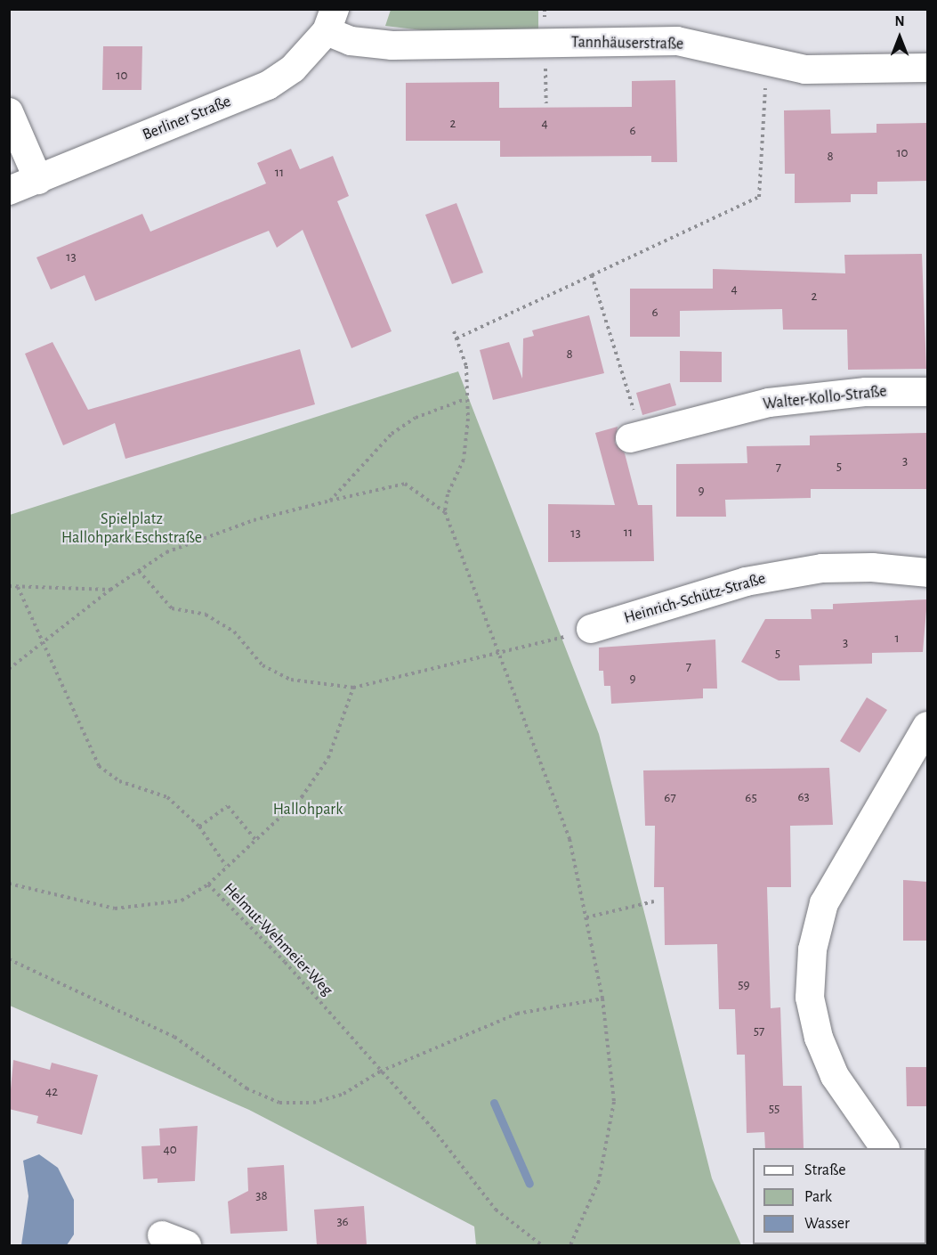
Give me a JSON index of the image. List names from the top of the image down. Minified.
{"streets":{"street":["Tannhäuserstraße","Berliner Straße","Walter-Kollo-Straße","Heinrich-Schütz-Straße"],"path":["Helmut-Wehmeier-Weg"]},"crossings":[["Tannhäuserstraße","Berliner Straße"]],"parks":["Spielplatz Hallohpark Eschstraße","Hallohpark"],"house_numbers":["10","2","4","6","10","8","11","13","4","2","6","8","3","5","7","9","11","13","1","3","5","7","9","63","67","65","59","57","42","55","40","38","36"],"legend":["Straße","Park","Wasser"],"north":"top"}
